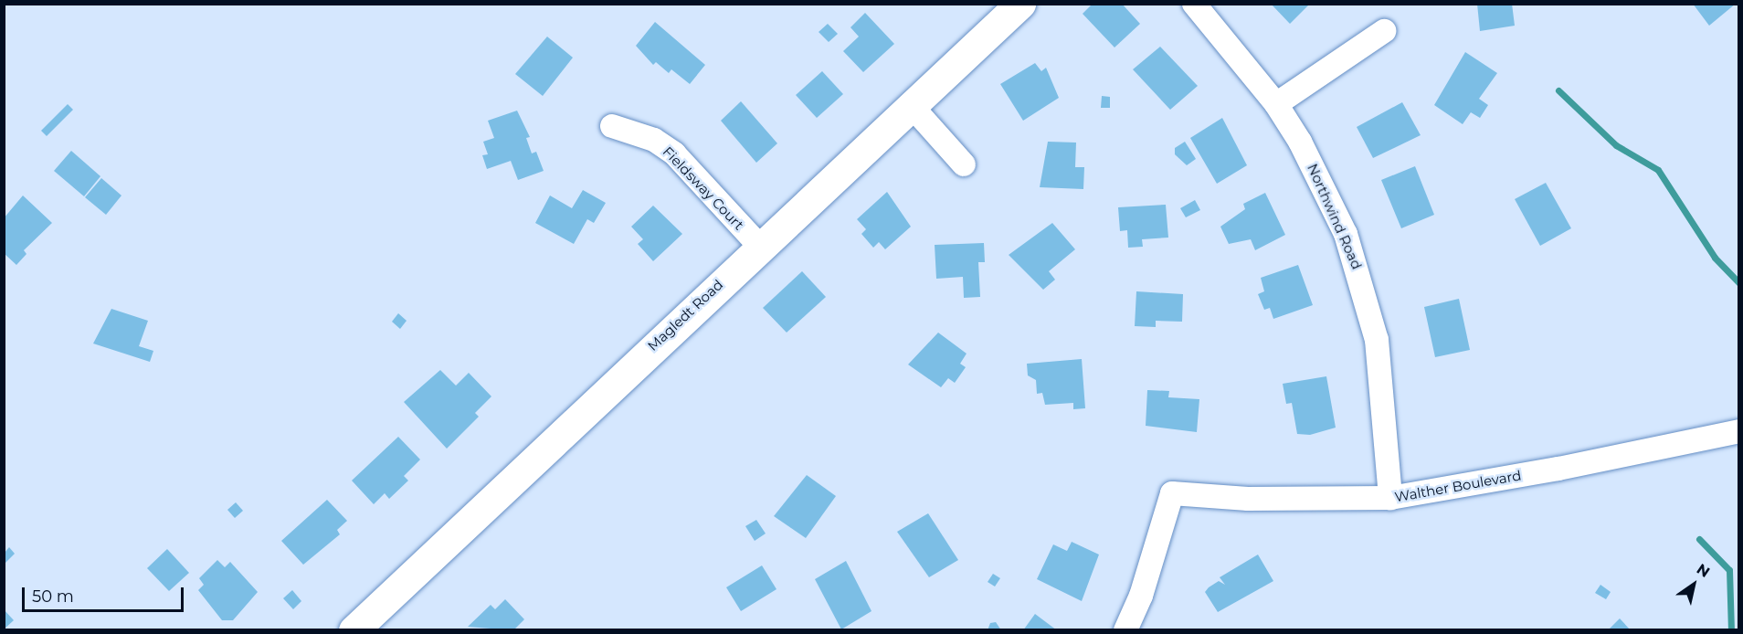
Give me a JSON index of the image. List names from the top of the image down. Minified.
{"streets":{"street":["Fieldsway Court","Northwind Road","Magledt Road","Walther Boulevard"]},"crossings":[["Fieldsway Court","Magledt Road"],["Northwind Road","Walther Boulevard"]],"scale_bar":"50 m","north":"top right"}
